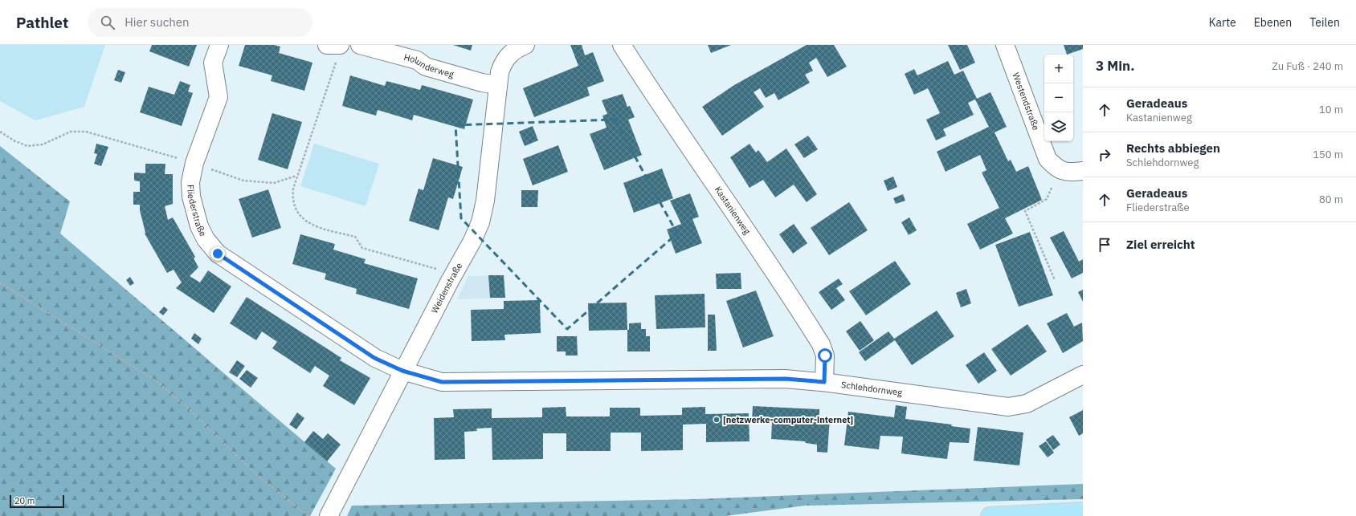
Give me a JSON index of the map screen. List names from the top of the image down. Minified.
{"streets":{"street":["Holunderweg","Westendstraße","Fliederstraße","Kastanienweg","Weidenstraße","Schlehdornweg"]},"crossings":[["Holunderweg","Weidenstraße"],["Fliederstraße","Weidenstraße"],["Fliederstraße","Schlehdornweg"],["Kastanienweg","Schlehdornweg"],["Weidenstraße","Schlehdornweg"]],"places":["[netzwerke-computer-internet]"],"scale_bar":"20 m","page":{"header":"Pathlet","search":"Hier suchen","nav":["Karte","Ebenen","Teilen"],"heading":["3 Min.","Zu Fuß · 240 m"],"map_buttons":["+","−"],"list":[["Geradeaus","Kastanienweg","10 m"],["Rechts abbiegen","Schlehdornweg","150 m"],["Geradeaus","Fliederstraße","80 m"],"Ziel erreicht"],"scale":"20 m"}}
